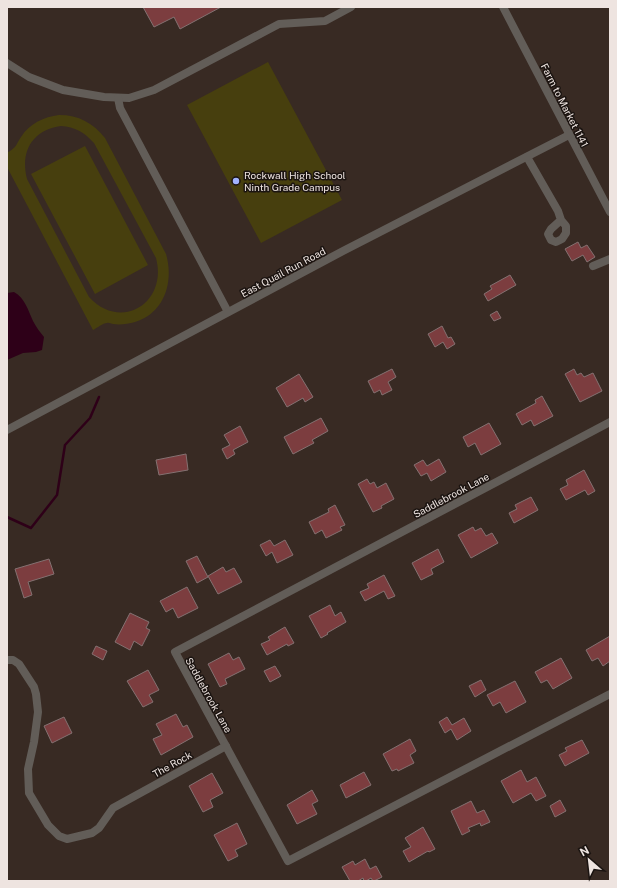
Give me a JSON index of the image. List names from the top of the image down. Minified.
{"streets":{"street":["Farm to Market 1141","East Quail Run Road","Saddlebrook Lane","The Rock"]},"crossings":[["Farm to Market 1141","East Quail Run Road"],["Saddlebrook Lane","The Rock"]],"places":["Rockwall High School Ninth Grade Campus"],"north":"top left"}
